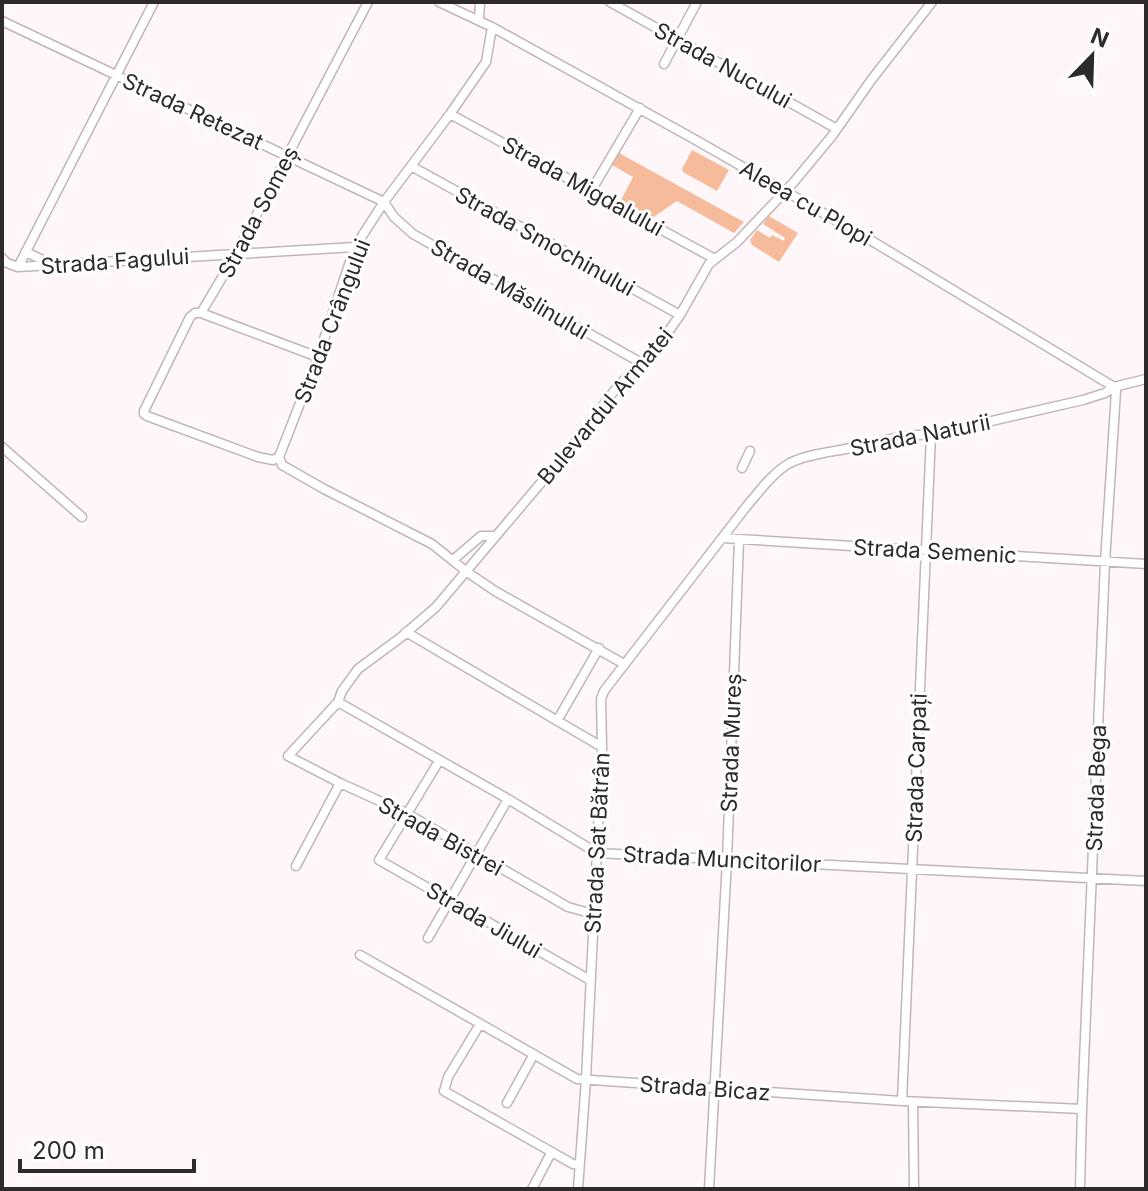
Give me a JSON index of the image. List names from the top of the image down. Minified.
{"streets":{"street":["Strada Nucului","Strada Retezat","Strada Migdalului","Aleea cu Plopi","Strada Someș","Strada Smochinului","Strada Fagului","Strada Măslinului","Strada Crângului","Bulevardul Armatei","Strada Naturii","Strada Semenic","Strada Mureș","Strada Carpați","Strada Bega","Strada Bistrei","Strada Sat Bătrân","Strada Muncitorilor","Strada Jiului","Strada Bicaz"]},"crossings":[["Strada Nucului","Bulevardul Armatei"],["Strada Retezat","Strada Someș"],["Strada Retezat","Strada Măslinului"],["Strada Retezat","Strada Crângului"],["Strada Migdalului","Strada Crângului"],["Strada Migdalului","Bulevardul Armatei"],["Aleea cu Plopi","Strada Crângului"],["Aleea cu Plopi","Bulevardul Armatei"],["Aleea cu Plopi","Strada Naturii"],["Aleea cu Plopi","Strada Bega"],["Strada Someș","Strada Fagului"],["Strada Someș","Strada Crângului"],["Strada Smochinului","Strada Crângului"],["Strada Smochinului","Bulevardul Armatei"],["Strada Fagului","Strada Crângului"],["Strada Măslinului","Strada Crângului"],["Strada Măslinului","Bulevardul Armatei"],["Bulevardul Armatei","Strada Bistrei"],["Bulevardul Armatei","Strada Muncitorilor"],["Strada Naturii","Strada Semenic"],["Strada Naturii","Strada Carpați"],["Strada Naturii","Strada Bega"],["Strada Naturii","Strada Sat Bătrân"],["Strada Semenic","Strada Mureș"],["Strada Semenic","Strada Carpați"],["Strada Semenic","Strada Bega"],["Strada Semenic","Strada Sat Bătrân"],["Strada Mureș","Strada Muncitorilor"],["Strada Mureș","Strada Bicaz"],["Strada Carpați","Strada Muncitorilor"],["Strada Carpați","Strada Bicaz"],["Strada Bega","Strada Muncitorilor"],["Strada Bega","Strada Bicaz"],["Strada Bistrei","Strada Sat Bătrân"],["Strada Bistrei","Strada Jiului"],["Strada Sat Bătrân","Strada Muncitorilor"],["Strada Sat Bătrân","Strada Jiului"],["Strada Sat Bătrân","Strada Bicaz"]],"scale_bar":"200 m","north":"top right"}
